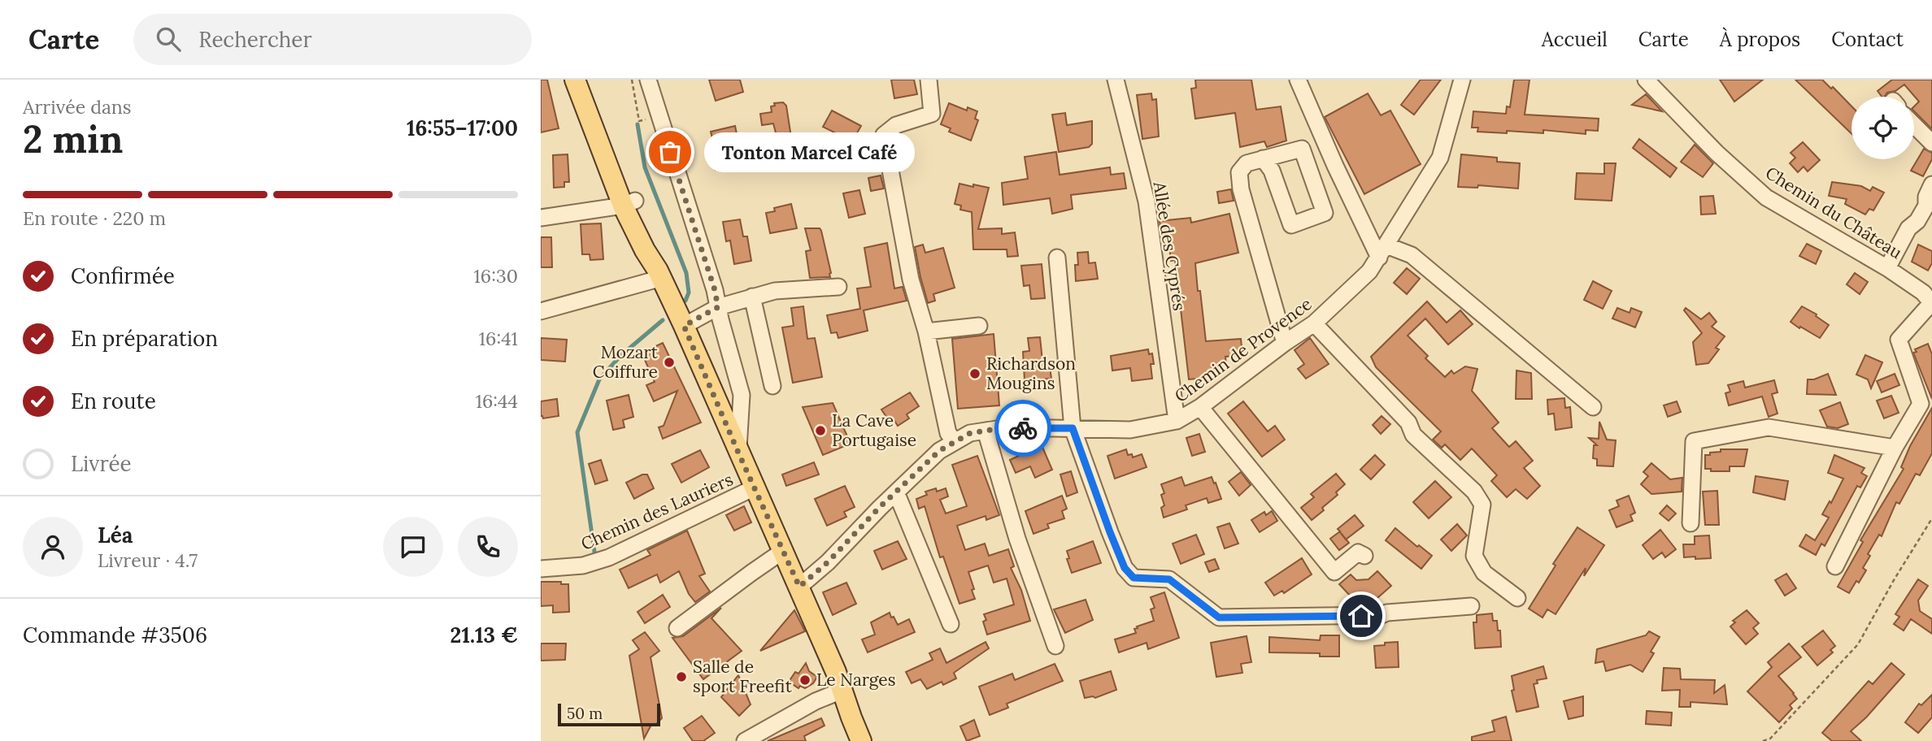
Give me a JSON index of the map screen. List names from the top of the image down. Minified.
{"streets":{"street":["Chemin du Château","Allée des Cyprés","Chemin de Provence","Chemin des Lauriers"]},"crossings":[["Allée des Cyprés","Chemin de Provence"]],"places":["Tonton Marcel Café","Mozart Coiffure","Richardson Mougins","La Cave Portugaise","Salle de sport Freefit","Le Narges"],"scale_bar":"50 m","page":{"header":"Carte","search":"Rechercher","nav":["Accueil","Carte","À propos","Contact"],"heading":["2 min","Arrivée dans","16:55–17:00"],"panel":["Léa","Livreur · 4.7","Commande #3506","21.13 €"],"bubble":"Tonton Marcel Café","bar":"En route · 220 m","list":[["Confirmée","16:30"],["En préparation","16:41"],["En route","16:44"],"Livrée"],"scale":"50 m"}}
